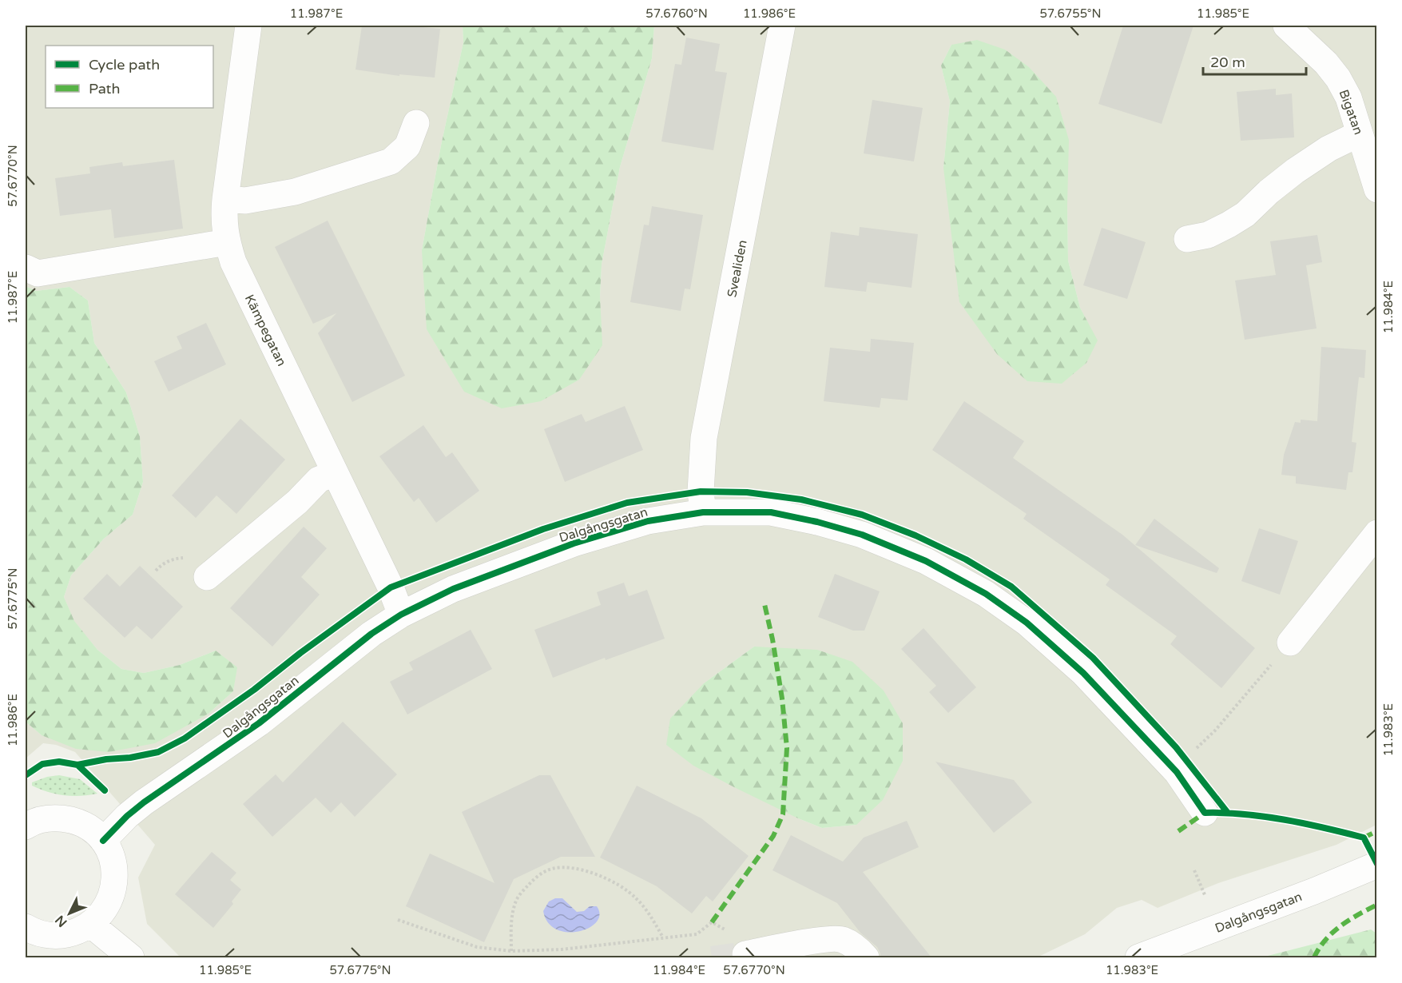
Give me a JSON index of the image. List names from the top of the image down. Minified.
{"streets":{"street":["Bigatan","Svealiden","Kämpegatan","Dalgångsgatan"]},"crossings":[["Svealiden","Dalgångsgatan"],["Kämpegatan","Dalgångsgatan"]],"legend":["Cycle path","Path"],"scale_bar":"20 m","north":"bottom left","coordinates":["11.987°E","57.6760°N","11.986°E","57.6755°N","11.985°E","57.6770°N","11.984°E","57.6775°N","11.983°E"]}
